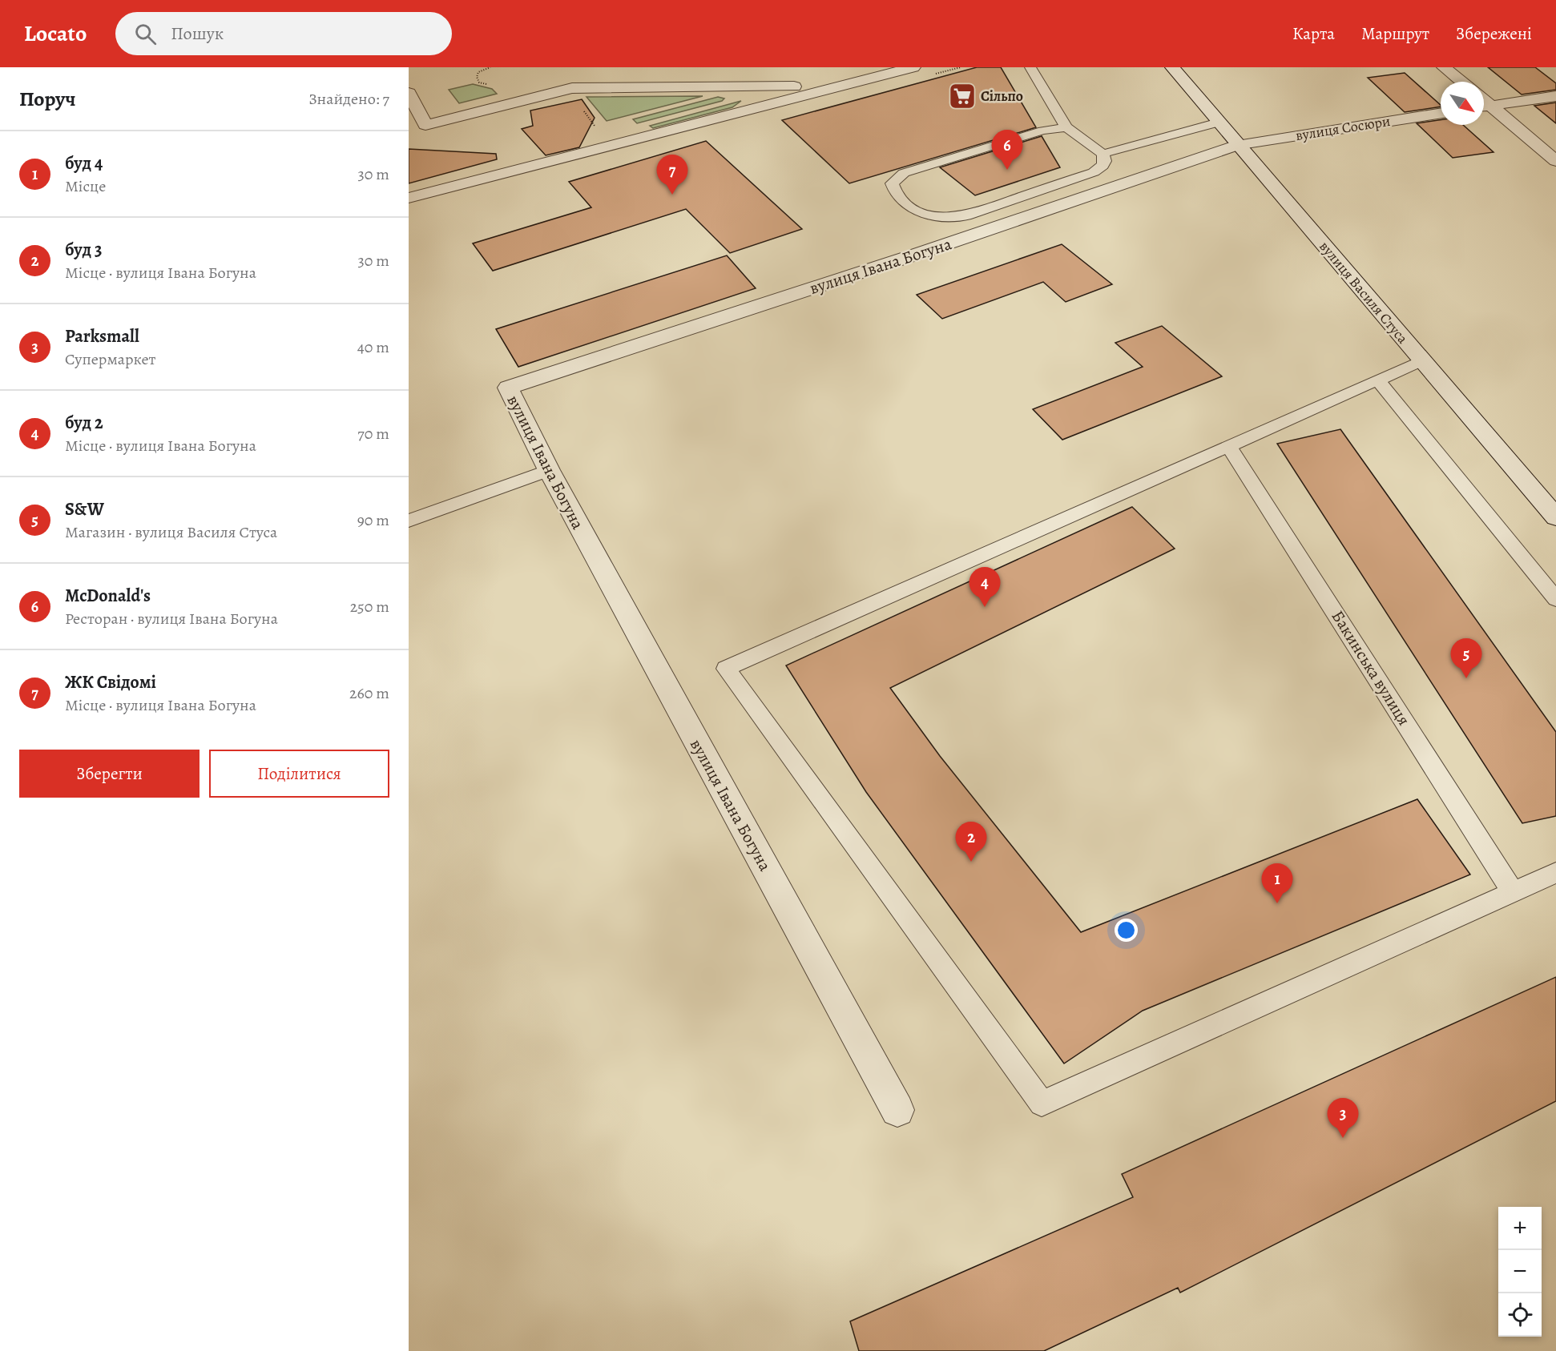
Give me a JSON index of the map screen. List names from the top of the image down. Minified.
{"streets":{"street":["вулиця Сосюри","вулиця Івана Богуна","вулиця Василя Стуса"],"lane":["Бакинська вулиця"]},"crossings":[["вулиця Сосюри","вулиця Івана Богуна"],["вулиця Сосюри","вулиця Василя Стуса"],["вулиця Івана Богуна","вулиця Василя Стуса"]],"places":{"supermarket":["Сільпо"]},"north":"bottom right","page":{"header":"Locato","search":"Пошук","nav":["Карта","Маршрут","Збережені"],"heading":["Поруч","Знайдено: 7"],"list":[{"mark":"1","name":"буд 4","note":"Місце","value":"30 m"},{"mark":"2","name":"буд 3","note":"Місце · вулиця Івана Богуна","value":"30 m"},{"mark":"3","name":"Parksmall","note":"Супермаркет","value":"40 m"},{"mark":"4","name":"буд 2","note":"Місце · вулиця Івана Богуна","value":"70 m"},{"mark":"5","name":"S&W","note":"Магазин · вулиця Василя Стуса","value":"90 m"},{"mark":"6","name":"McDonald's","note":"Ресторан · вулиця Івана Богуна","value":"250 m"},{"mark":"7","name":"ЖК Свідомі","note":"Місце · вулиця Івана Богуна","value":"260 m"}],"pins":["6","7","4","5","2","1","3"],"buttons":["Зберегти","Поділитися"],"map_buttons":["+","−"]}}
